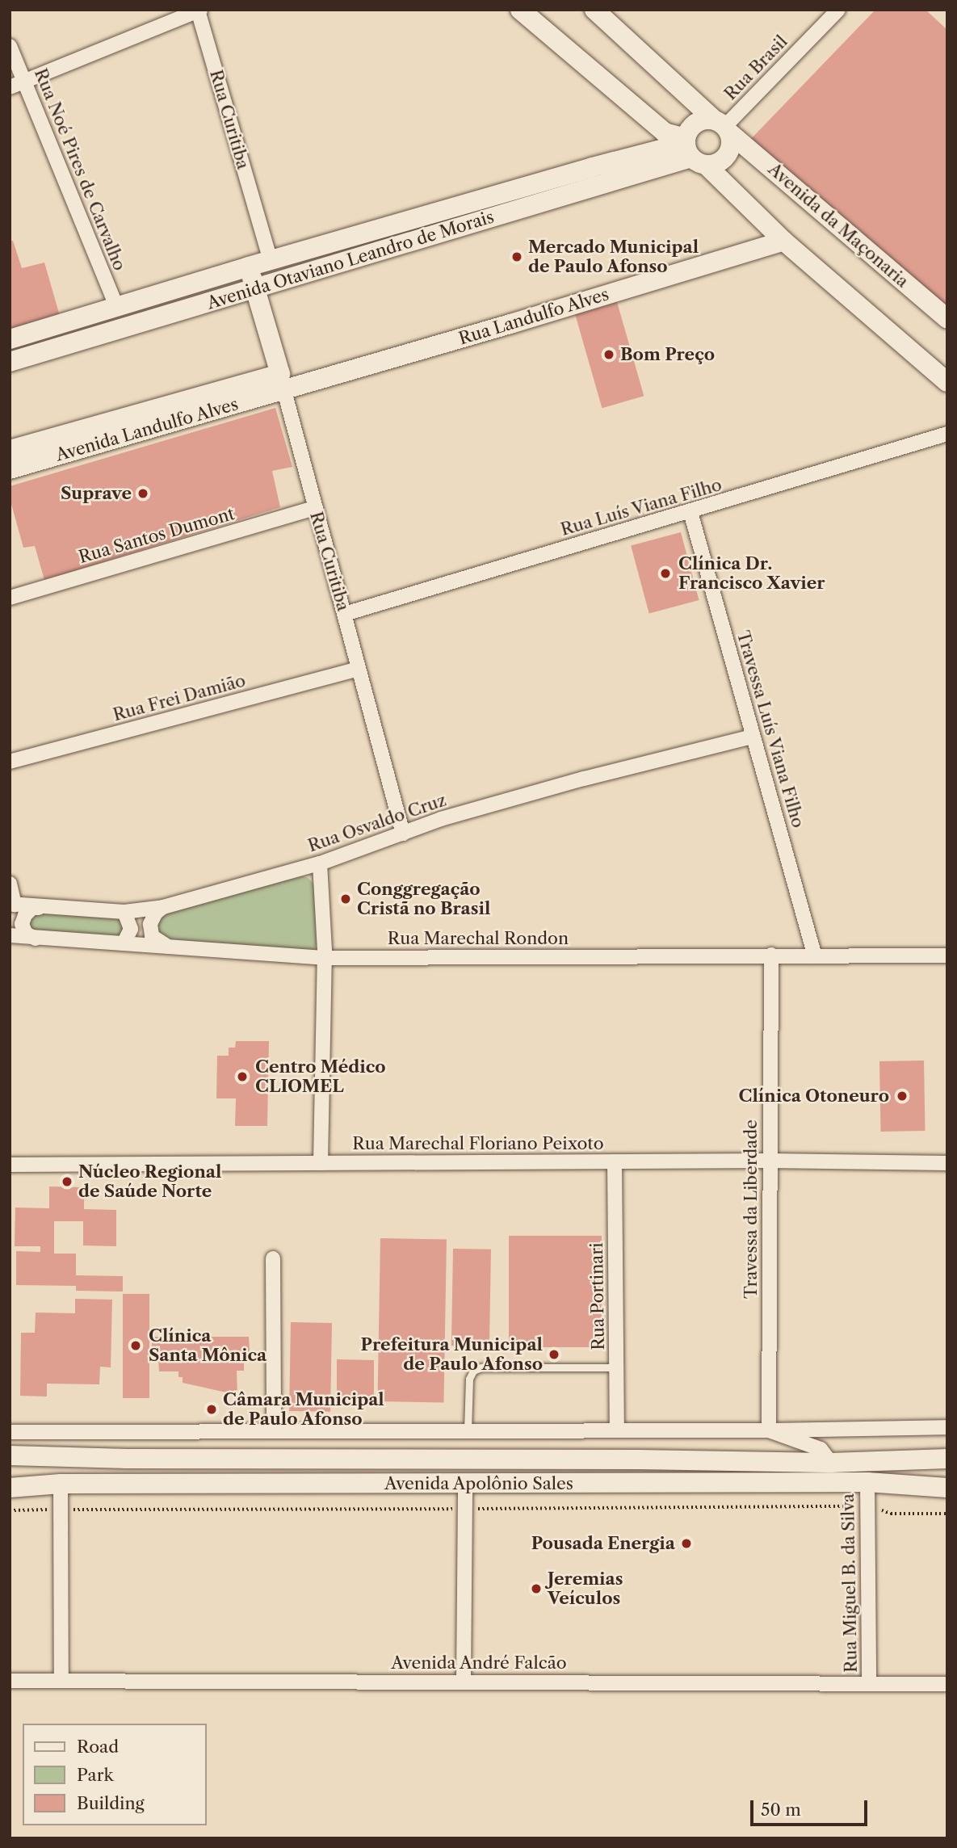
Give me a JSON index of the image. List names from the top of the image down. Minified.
{"streets":{"street":["Rua Brasil","Rua Curitiba","Rua Noé Pires de Carvalho","Avenida da Maçonaria","Avenida Otaviano Leandro de Morais","Rua Landulfo Alves","Avenida Landulfo Alves","Rua Luís Viana Filho","Rua Santos Dumont","Rua Frei Damião","Travessa Luís Viana Filho","Rua Osvaldo Cruz","Rua Marechal Rondon","Rua Marechal Floriano Peixoto","Travessa da Liberdade","Rua Portinari","Avenida Apolônio Sales","Rua Miguel B. da Silva","Avenida André Falcão"]},"crossings":[["Rua Brasil","Avenida da Maçonaria"],["Rua Brasil","Avenida Otaviano Leandro de Morais"],["Rua Curitiba","Avenida Otaviano Leandro de Morais"],["Rua Curitiba","Rua Landulfo Alves"],["Rua Curitiba","Avenida Landulfo Alves"],["Rua Curitiba","Rua Luís Viana Filho"],["Rua Curitiba","Rua Santos Dumont"],["Rua Curitiba","Rua Frei Damião"],["Rua Curitiba","Rua Osvaldo Cruz"],["Rua Noé Pires de Carvalho","Avenida Otaviano Leandro de Morais"],["Avenida da Maçonaria","Avenida Otaviano Leandro de Morais"],["Rua Landulfo Alves","Avenida Landulfo Alves"],["Rua Luís Viana Filho","Travessa Luís Viana Filho"],["Travessa Luís Viana Filho","Rua Osvaldo Cruz"],["Travessa Luís Viana Filho","Rua Marechal Rondon"],["Rua Marechal Rondon","Travessa da Liberdade"],["Rua Marechal Floriano Peixoto","Travessa da Liberdade"],["Rua Marechal Floriano Peixoto","Rua Portinari"],["Avenida Apolônio Sales","Rua Miguel B. da Silva"],["Rua Miguel B. da Silva","Avenida André Falcão"]],"places":["Mercado Municipal de Paulo Afonso","Bom Preço","Suprave","Clínica Dr. Francisco Xavier","Conggregação Cristã no Brasil","Centro Médico CLIOMEL","Clínica Otoneuro","Núcleo Regional de Saúde Norte","Clínica Santa Mônica","Prefeitura Municipal de Paulo Afonso","Câmara Municipal de Paulo Afonso","Pousada Energia","Jeremias Veículos"],"legend":["Road","Park","Building"],"scale_bar":"50 m"}
